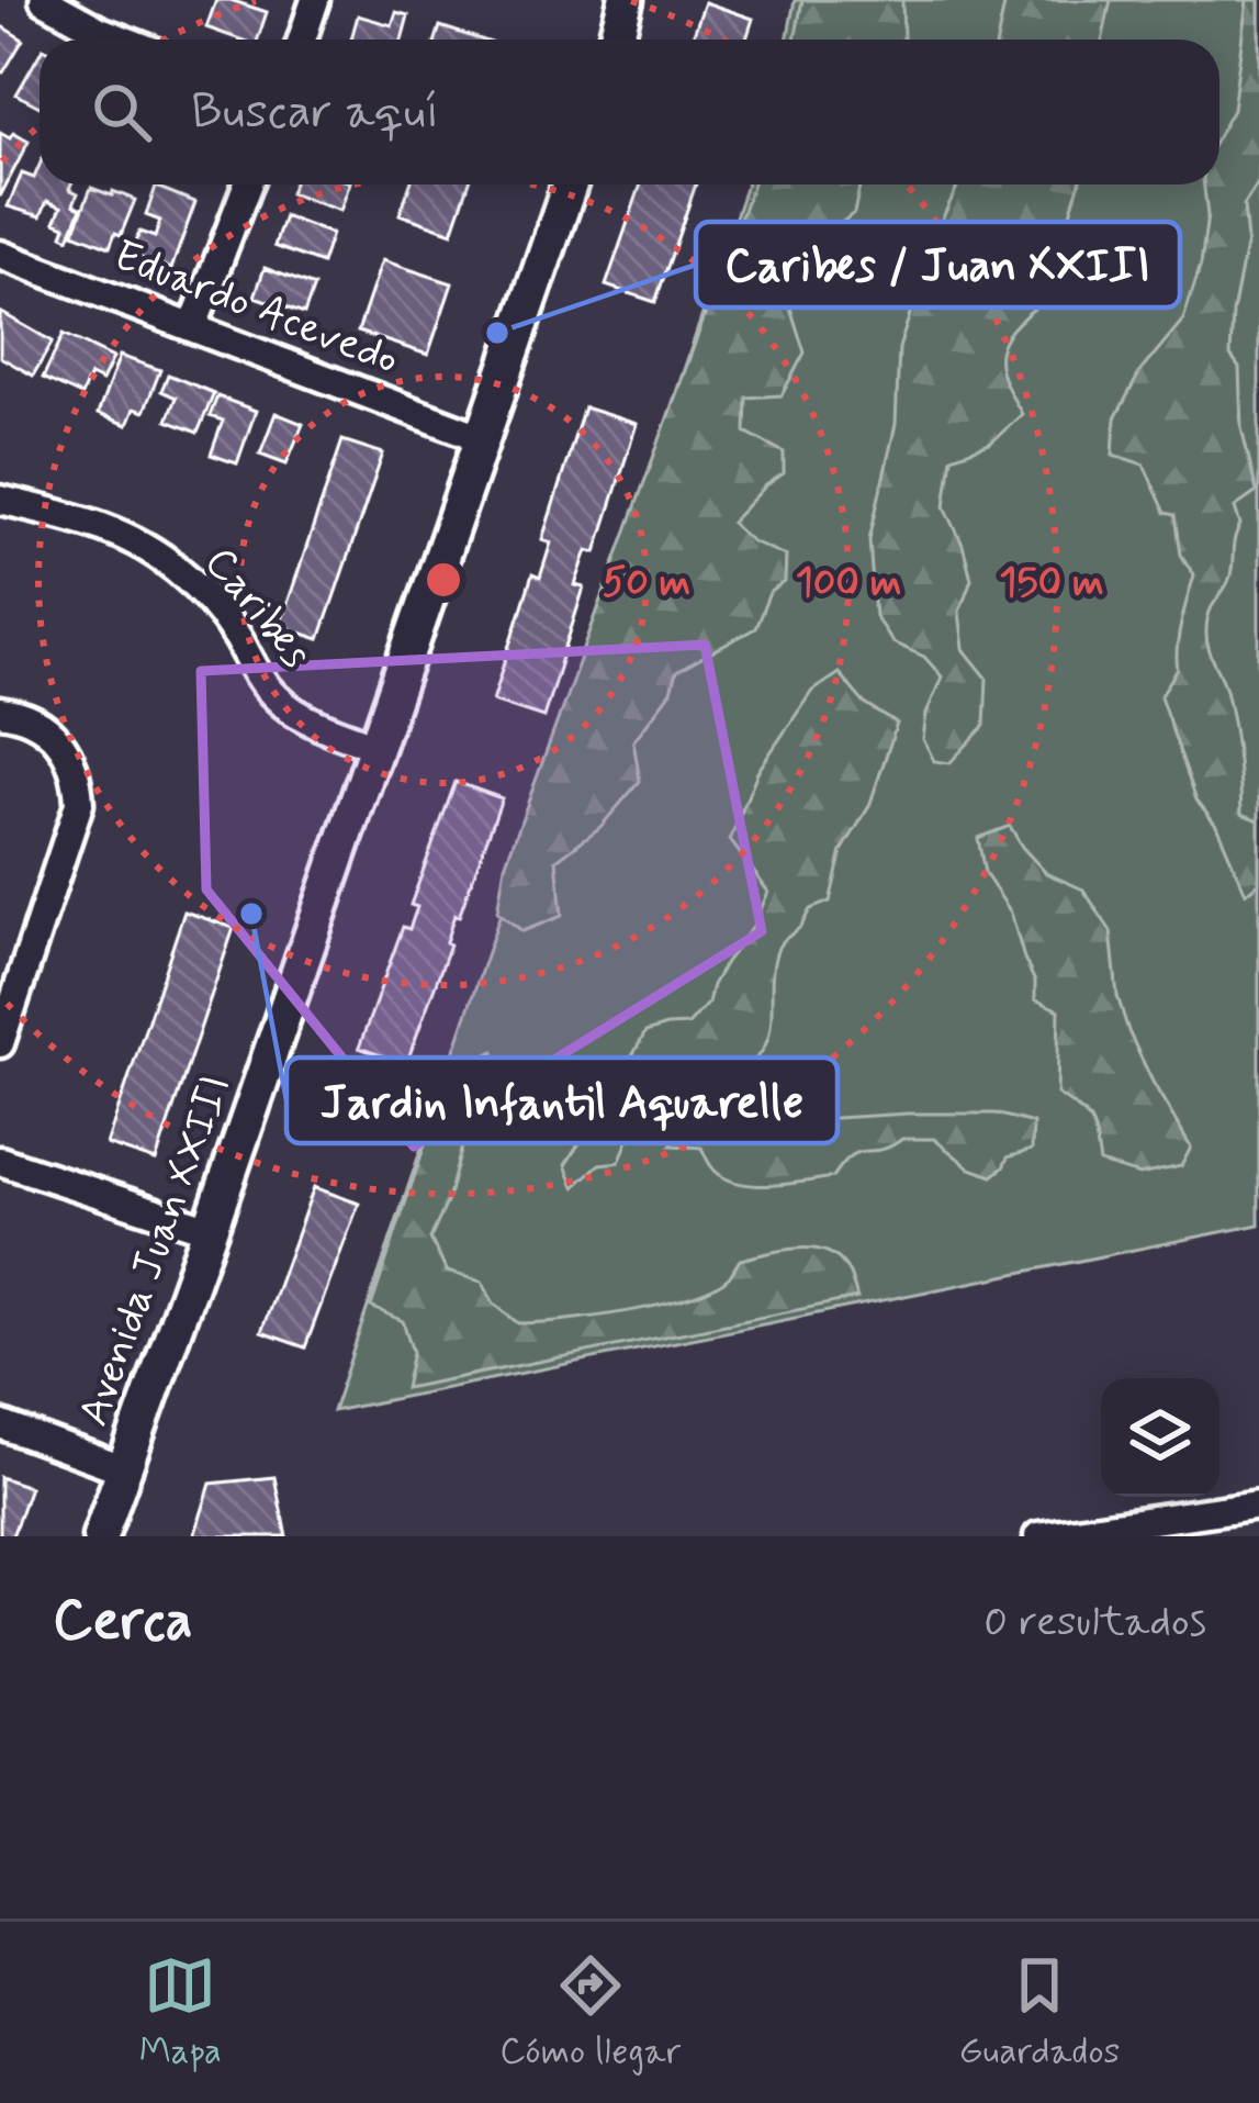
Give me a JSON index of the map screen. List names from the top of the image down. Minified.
{"streets":{"main road":["Avenida Juan XXIII"],"street":["Eduardo Acevedo","Caribes"]},"crossings":[["Eduardo Acevedo","Avenida Juan XXIII"],["Caribes","Avenida Juan XXIII"]],"places":["Caribes / Juan XXIII","Jardin Infantil Aquarelle"],"page":{"search":"Buscar aquí","heading":["Cerca","0 resultados"],"nav":["Mapa","Cómo llegar","Guardados"]},"rings":["50 m","100 m","150 m"]}
